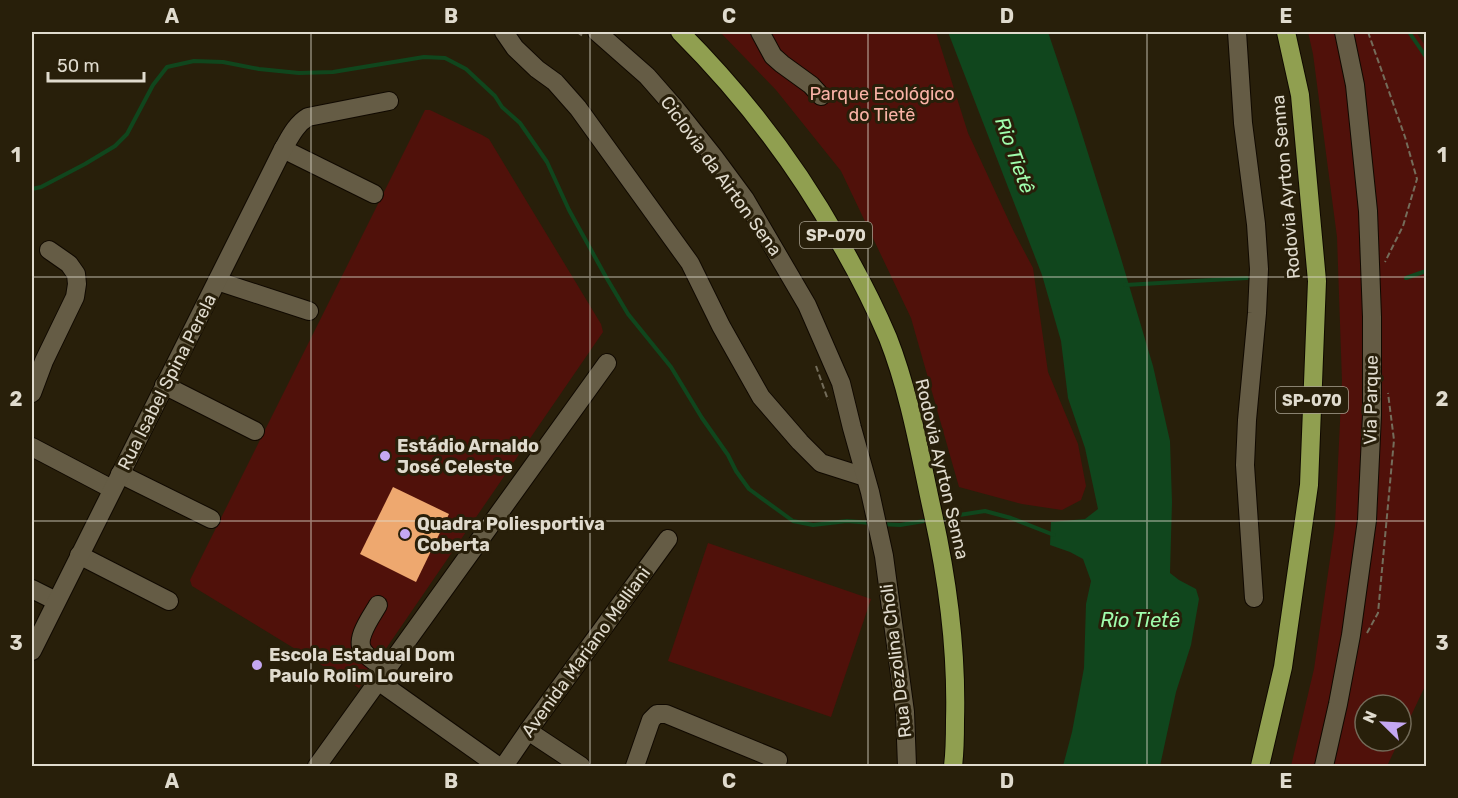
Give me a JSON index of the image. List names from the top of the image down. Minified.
{"streets":{"highway":["Rodovia Ayrton Senna","SP-070"],"street":["Rua Isabel Spina Perela","Via Parque","Avenida Mariano Melliani","Rua Dezolina Choli"]},"water":["Rio Tietê"],"parks":["Parque Ecológico do Tietê"],"places":["Estádio Arnaldo José Celeste","Quadra Poliesportiva Coberta","Escola Estadual Dom Paulo Rolim Loureiro"],"scale_bar":"50 m","north":"top left","grid":{"columns":["A","B","C","D","E"],"rows":["1","2","3"]}}
